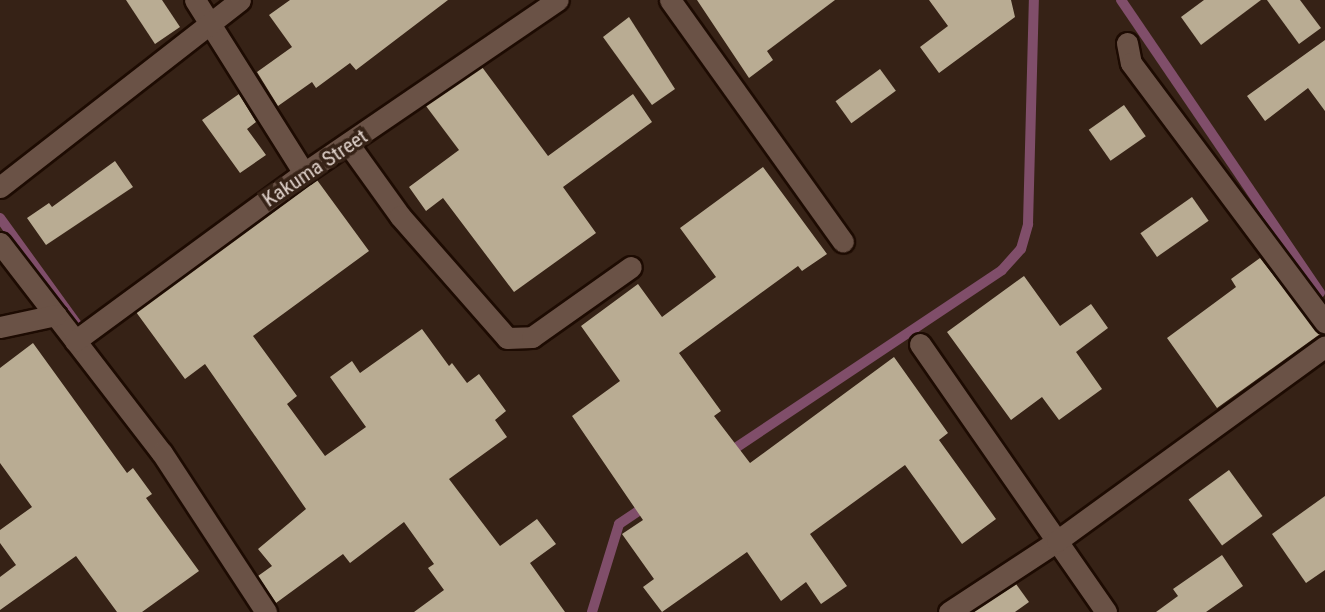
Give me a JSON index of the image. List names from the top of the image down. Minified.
{"streets":{"street":["Kakuma Street"]}}
